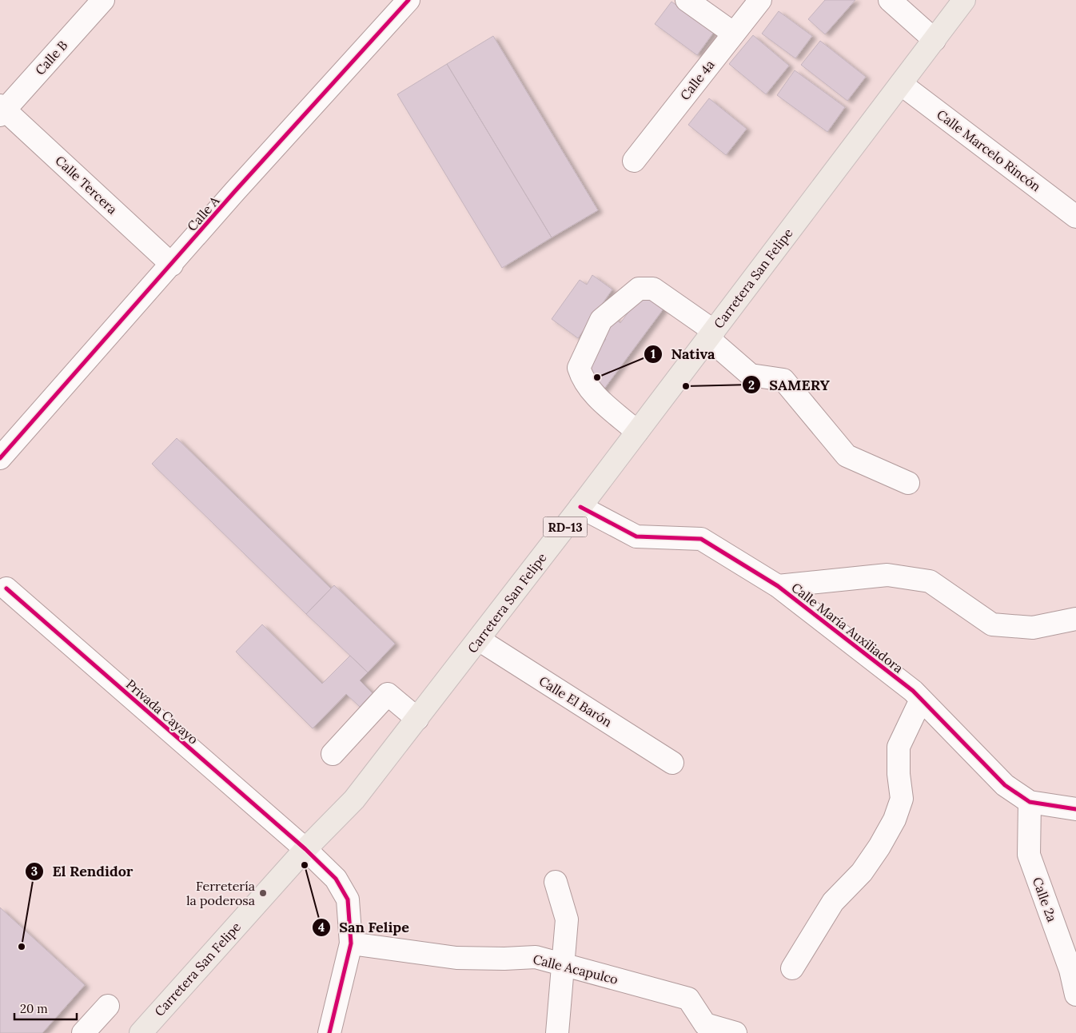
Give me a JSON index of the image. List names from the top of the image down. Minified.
{"streets":{"main road":["Carretera San Felipe","RD-13"],"street":["Calle B","Calle 4a","Calle Marcelo Rincón","Calle Tercera","Calle A","Calle María Auxiliadora","Calle El Barón","Privada Cayayo","Calle 2a","Calle Acapulco"]},"crossings":[["Calle B","Calle Tercera"],["Calle Marcelo Rincón","Carretera San Felipe"],["Calle Tercera","Calle A"],["Carretera San Felipe","Calle María Auxiliadora"],["Carretera San Felipe","Calle El Barón"],["Carretera San Felipe","Privada Cayayo"],["Calle María Auxiliadora","Calle 2a"],["Privada Cayayo","Calle Acapulco"]],"places":["Nativa","SAMERY","San Felipe","Ferretería la poderosa","El Rendidor"],"scale_bar":"20 m"}
